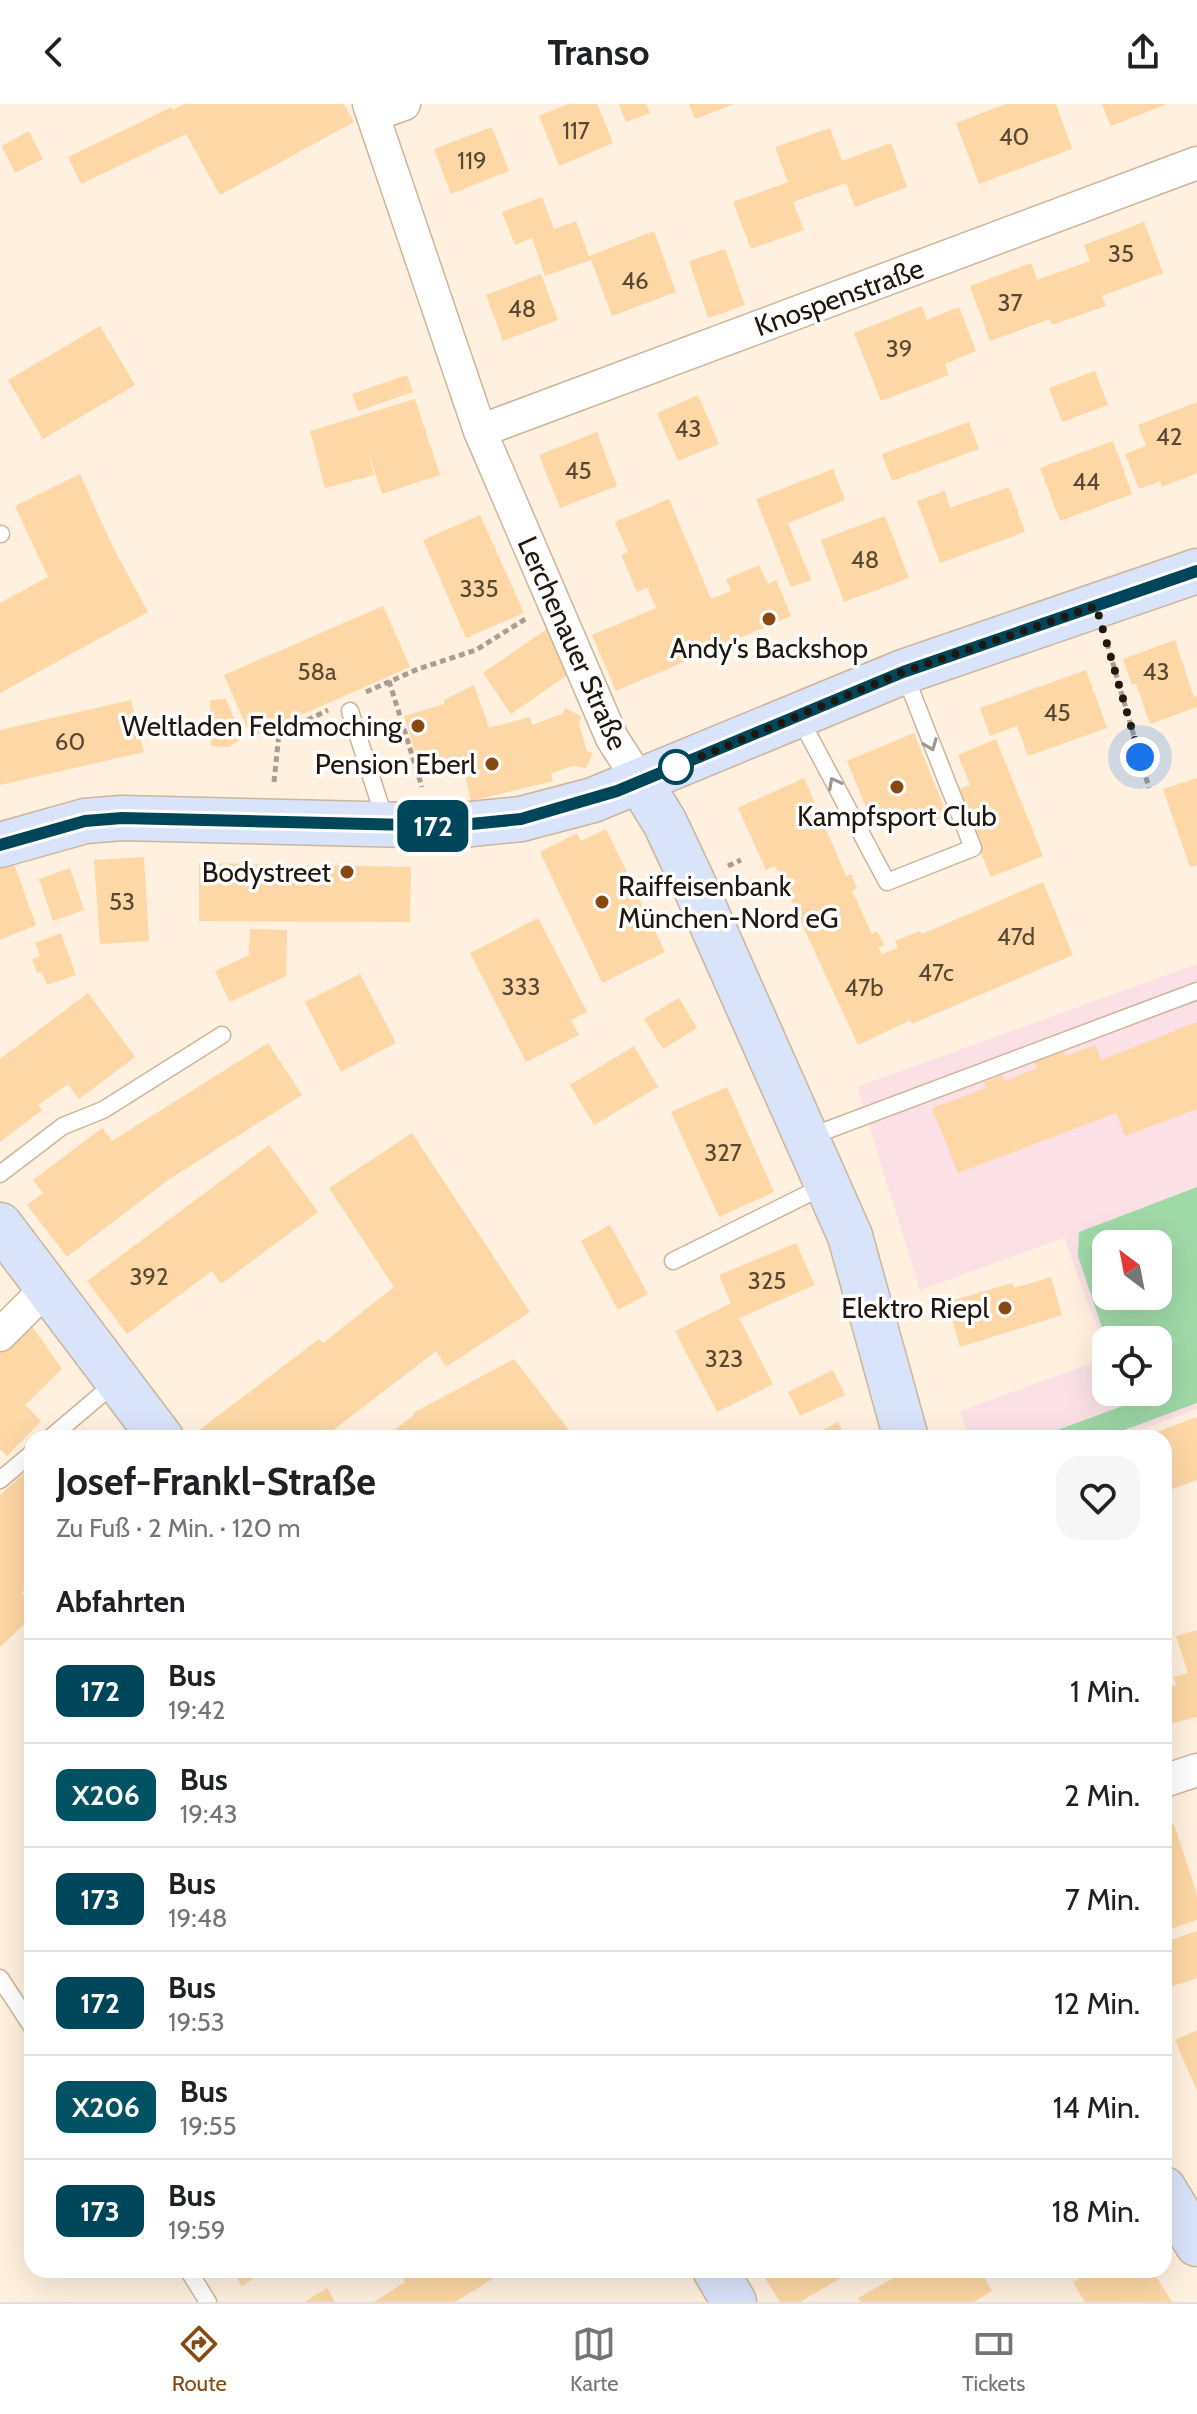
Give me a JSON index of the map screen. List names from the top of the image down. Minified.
{"streets":{"main road":["Lerchenauer Straße"],"street":["Knospenstraße"]},"crossings":[["Knospenstraße","Lerchenauer Straße"]],"places":["Andy's Backshop","Weltladen Feldmoching","Pension Eberl","Kampfsport Club","Bodystreet","Raiffeisenbank München-Nord eG","Elektro Riepl"],"lines":["bus line 172"],"house_numbers":["117","40","119","35","46","37","48","39","43","42","45","44","48","335","58a","43","45","60","53","47d","47c","333","47b","327","392","325","323"],"north":"top left","page":{"header":"Transo","on_map":"172","heading":[["Josef-Frankl-Straße","Zu Fuß · 2 Min. · 120 m"],"Abfahrten"],"list":[{"mark":"172","name":"Bus","note":"19:42","value":"1 Min."},{"mark":"X206","name":"Bus","note":"19:43","value":"2 Min."},{"mark":"173","name":"Bus","note":"19:48","value":"7 Min."},{"mark":"172","name":"Bus","note":"19:53","value":"12 Min."},{"mark":"X206","name":"Bus","note":"19:55","value":"14 Min."},{"mark":"173","name":"Bus","note":"19:59","value":"18 Min."}],"tabs":["Route","Karte","Tickets"]}}
